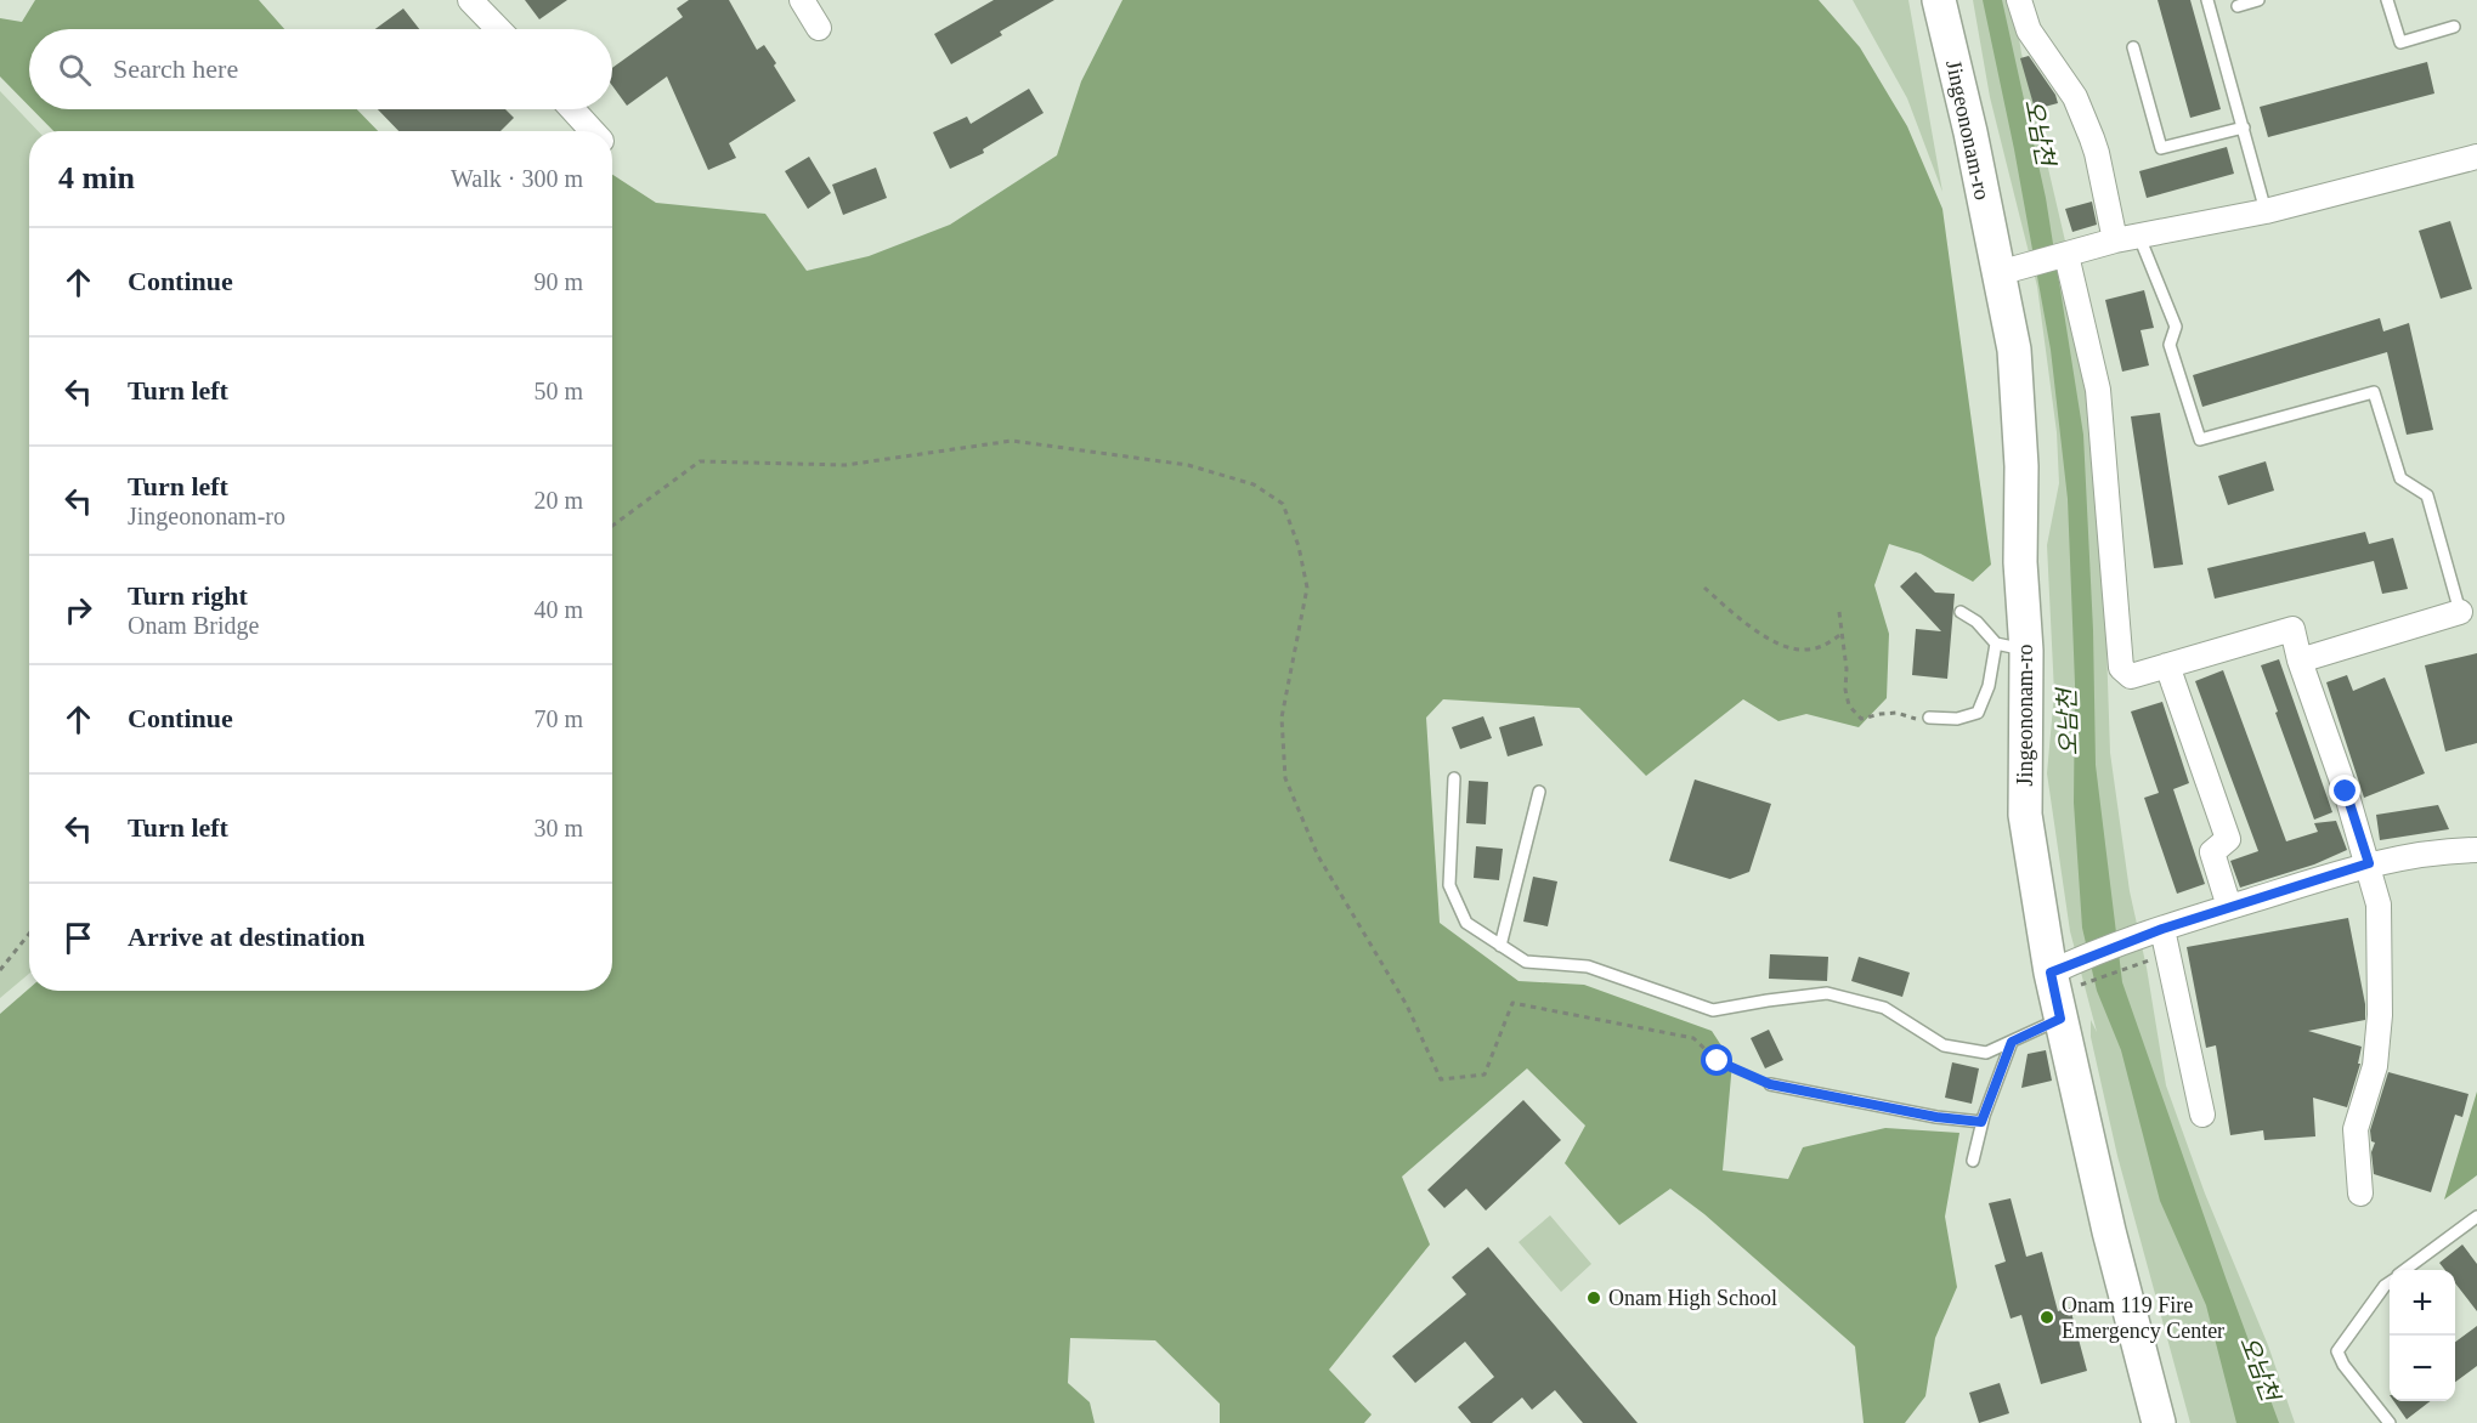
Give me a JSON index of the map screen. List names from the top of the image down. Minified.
{"streets":{"main road":["Jingeononam-ro"]},"water":["오남천"],"places":["Onam High School","Onam 119 Fire Emergency Center"],"page":{"search":"Search here","heading":["4 min","Walk · 300 m"],"list":[["Continue","90 m"],["Turn left","50 m"],["Turn left","Jingeononam-ro","20 m"],["Turn right","Onam Bridge","40 m"],["Continue","70 m"],["Turn left","30 m"],"Arrive at destination"],"map_buttons":["+","−"]}}
